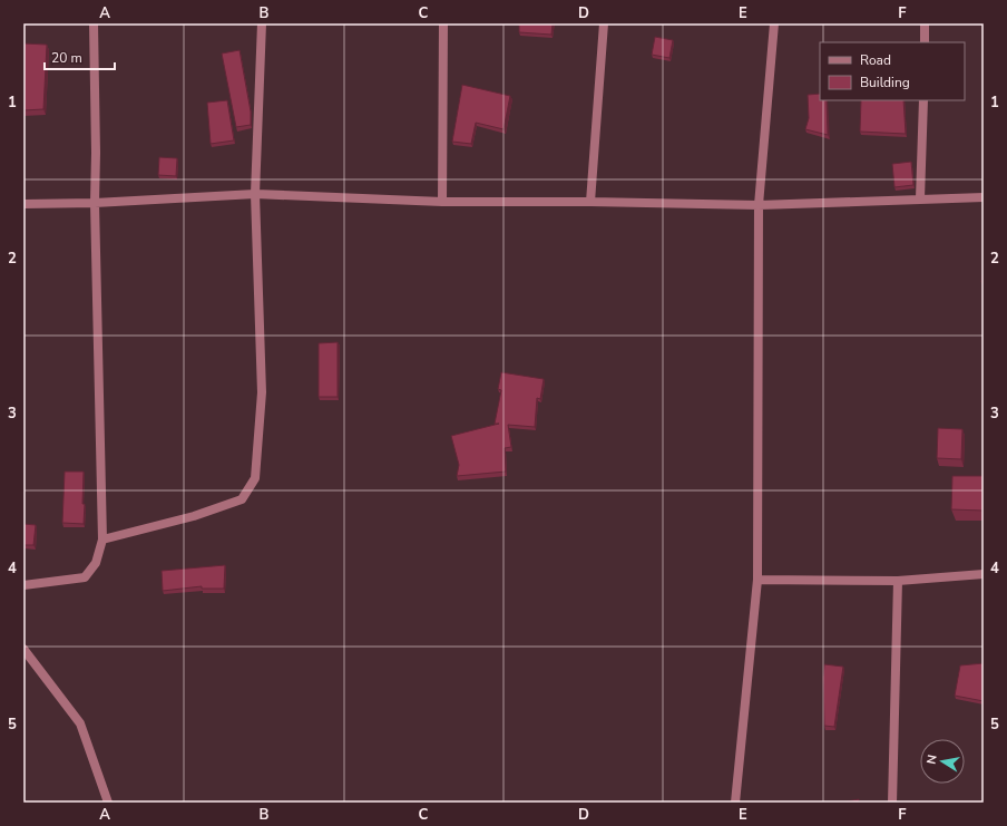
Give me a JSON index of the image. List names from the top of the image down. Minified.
{"legend":["Road","Building"],"scale_bar":"20 m","north":"left","grid":{"columns":["A","B","C","D","E","F"],"rows":["1","2","3","4","5"]}}
